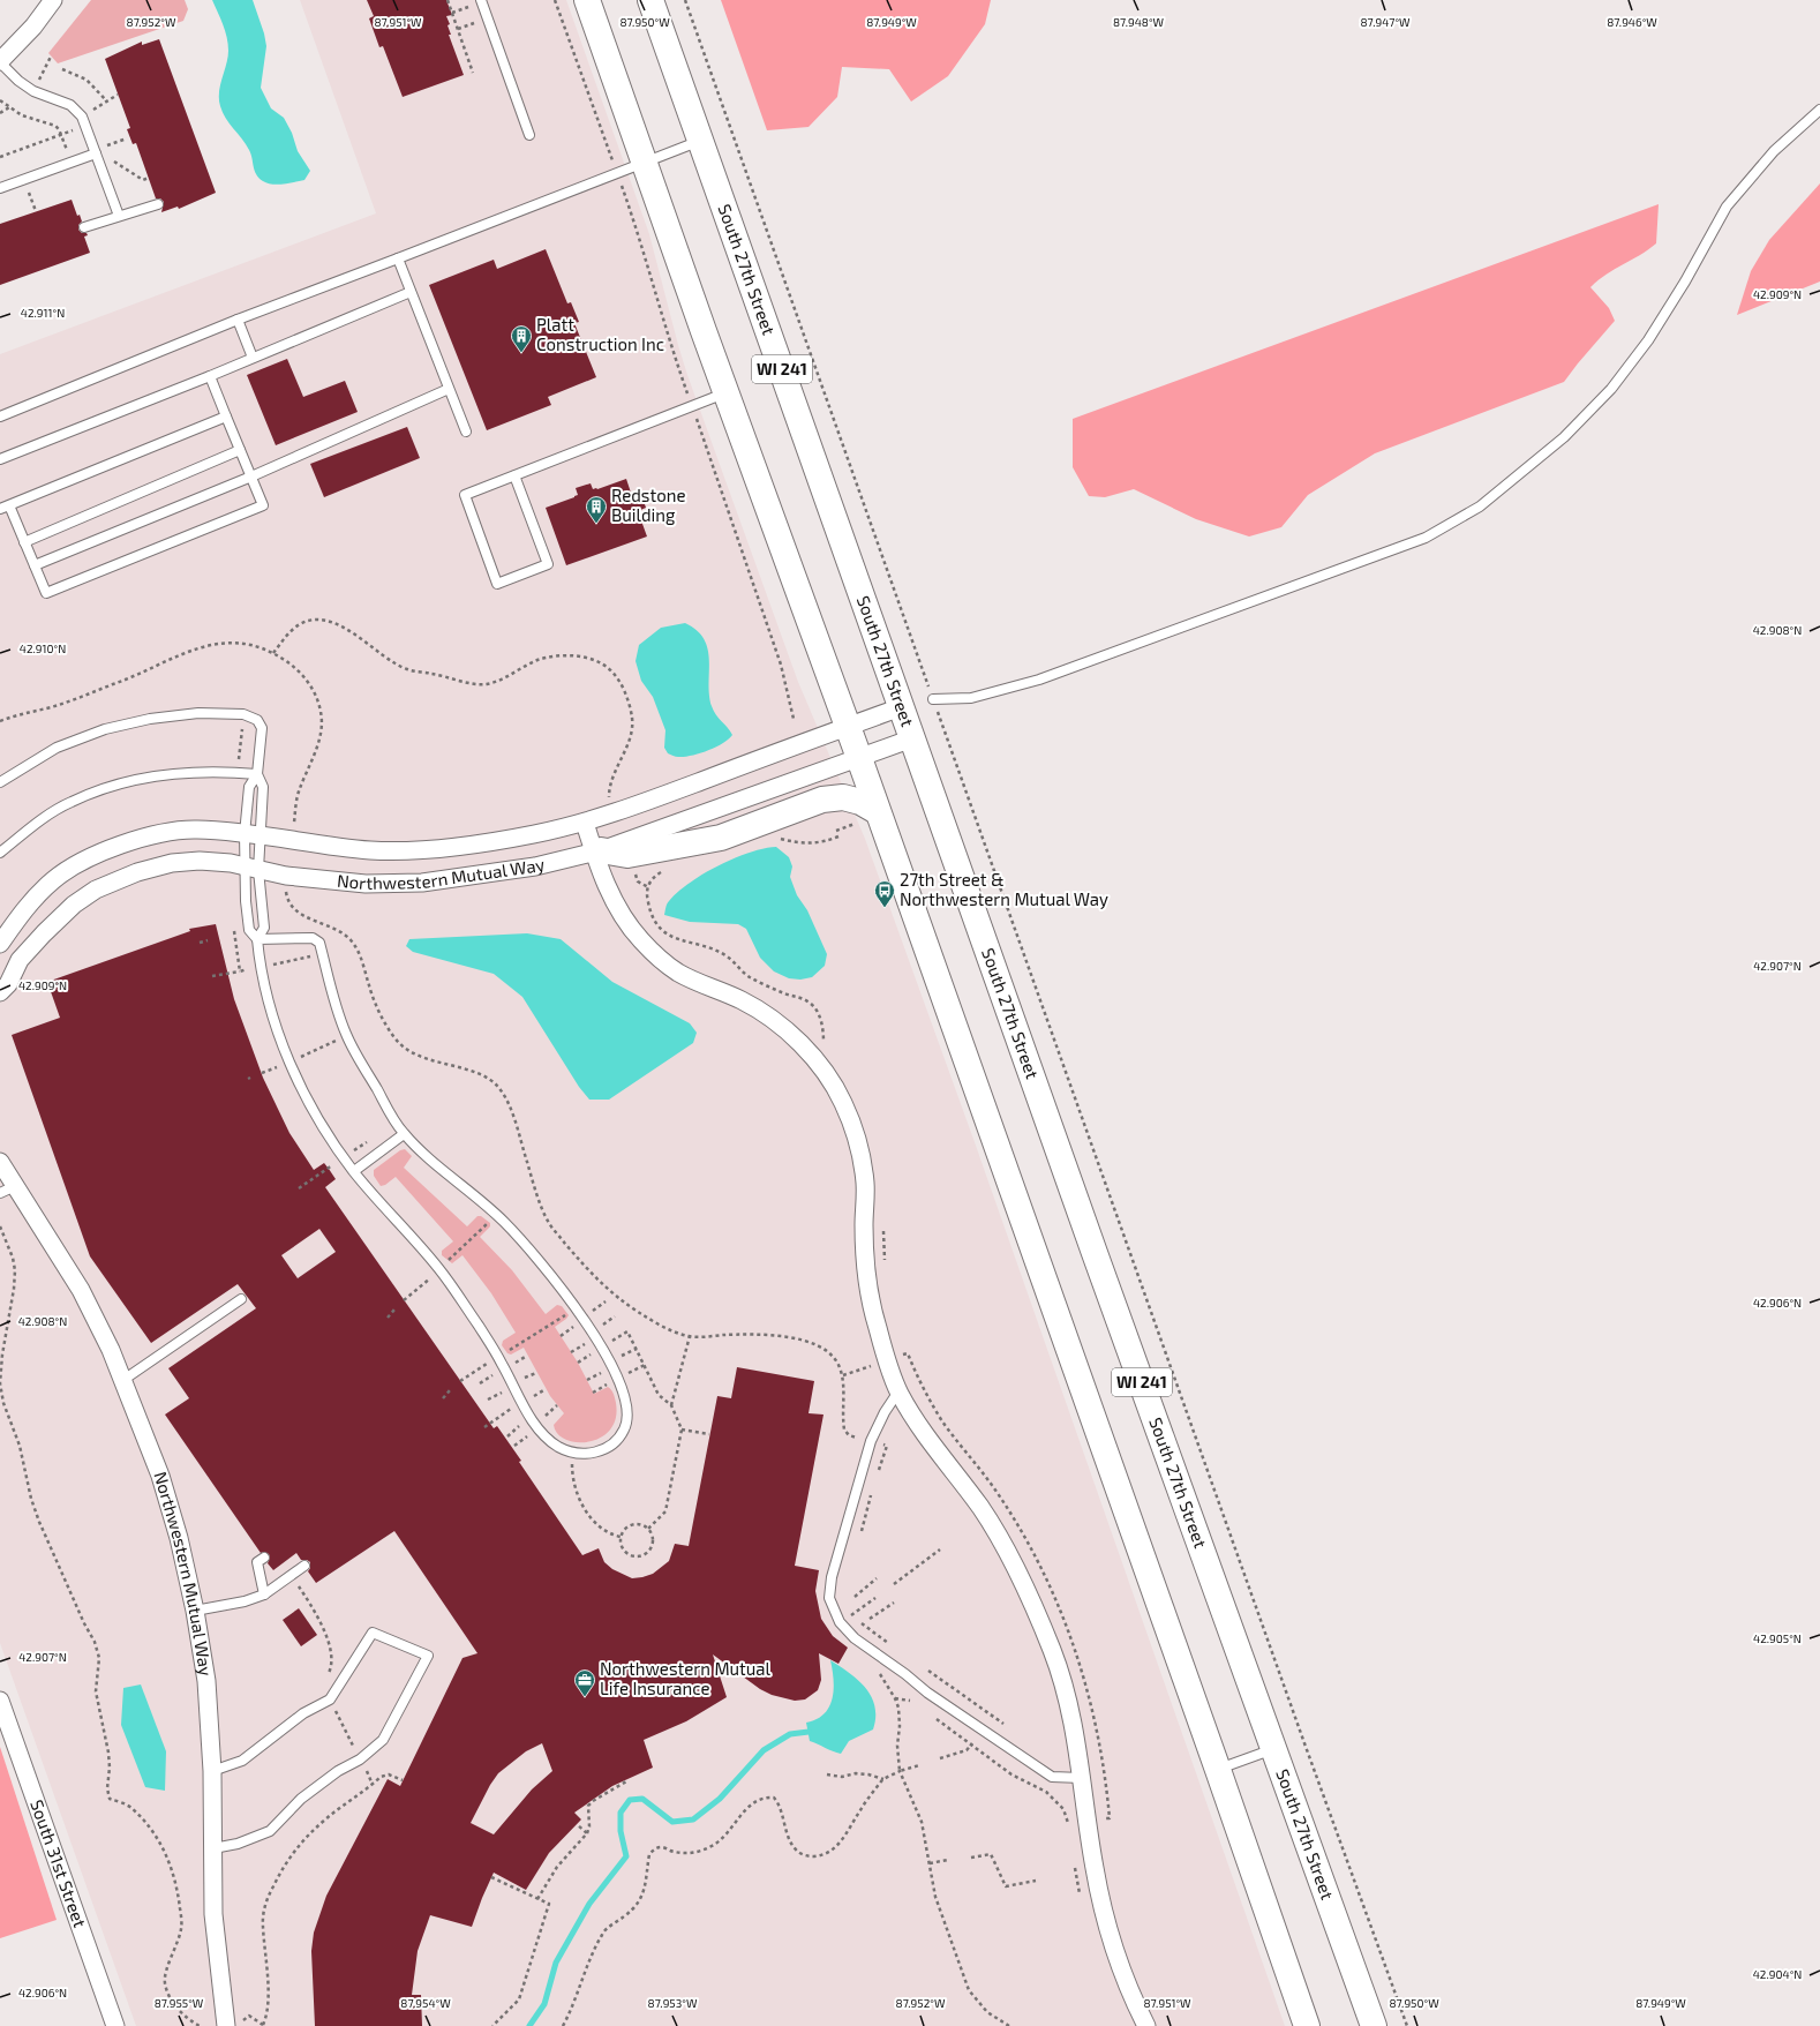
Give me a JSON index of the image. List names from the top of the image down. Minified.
{"streets":{"main road":["South 27th Street","WI 241"],"street":["Northwestern Mutual Way","South 31st Street"]},"crossings":[["South 27th Street","Northwestern Mutual Way"],["WI 241","Northwestern Mutual Way"]],"places":{"building":["Platt Construction Inc","Redstone Building"],"bus stop":["27th Street & Northwestern Mutual Way"],"office":["Northwestern Mutual Life Insurance"]},"coordinates":["87.952°W","87.951°W","87.950°W","87.949°W","87.948°W","87.947°W","87.946°W","42.909°N","42.911°N","42.908°N","42.910°N","42.907°N","42.906°N","42.905°N","42.904°N","87.955°W","87.954°W","87.953°W"]}
